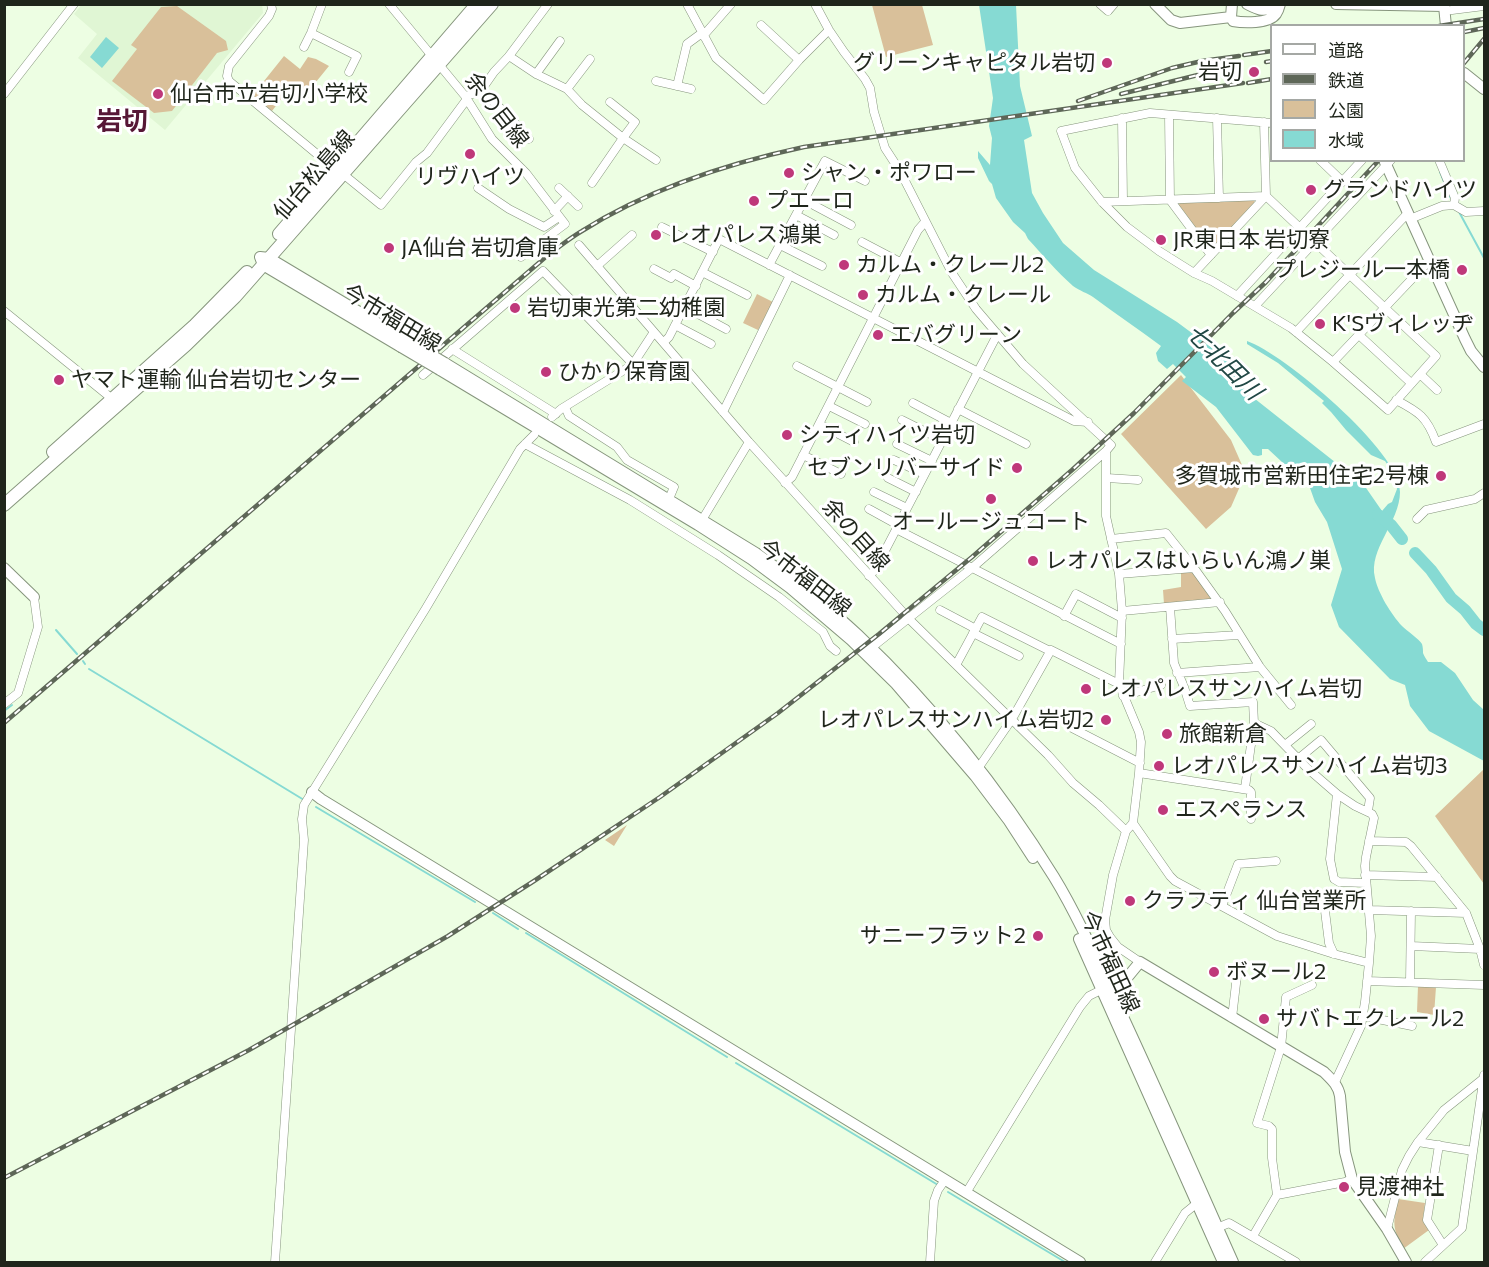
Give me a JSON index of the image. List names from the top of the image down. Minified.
{"streets":{"main road":["仙台松島線","今市福田線"],"street":["余の目線"]},"crossings":[["余の目線","仙台松島線"],["仙台松島線","今市福田線"]],"districts":["岩切"],"water":["七北田川"],"places":["グリーンキャピタル岩切","岩切","仙台市立岩切小学校","リヴハイツ","シャン・ポワロー","グランドハイツ","プエーロ","レオパレス鴻巣","JR東日本 岩切寮","JA仙台 岩切倉庫","カルム・クレール2","プレジール一本橋","カルム・クレール","岩切東光第二幼稚園","K'Sヴィレッヂ","エバグリーン","ひかり保育園","ヤマト運輸 仙台岩切センター","シティハイツ岩切","セブンリバーサイド","多賀城市営新田住宅2号棟","オールージュコート","レオパレスはいらいん鴻ノ巣","レオパレスサンハイム岩切","レオパレスサンハイム岩切2","旅館新倉","レオパレスサンハイム岩切3","エスペランス","クラフティ 仙台営業所","サニーフラット2","ボヌール2","サバトエクレール2","見渡神社"],"legend":["道路","鉄道","公園","水域"]}
